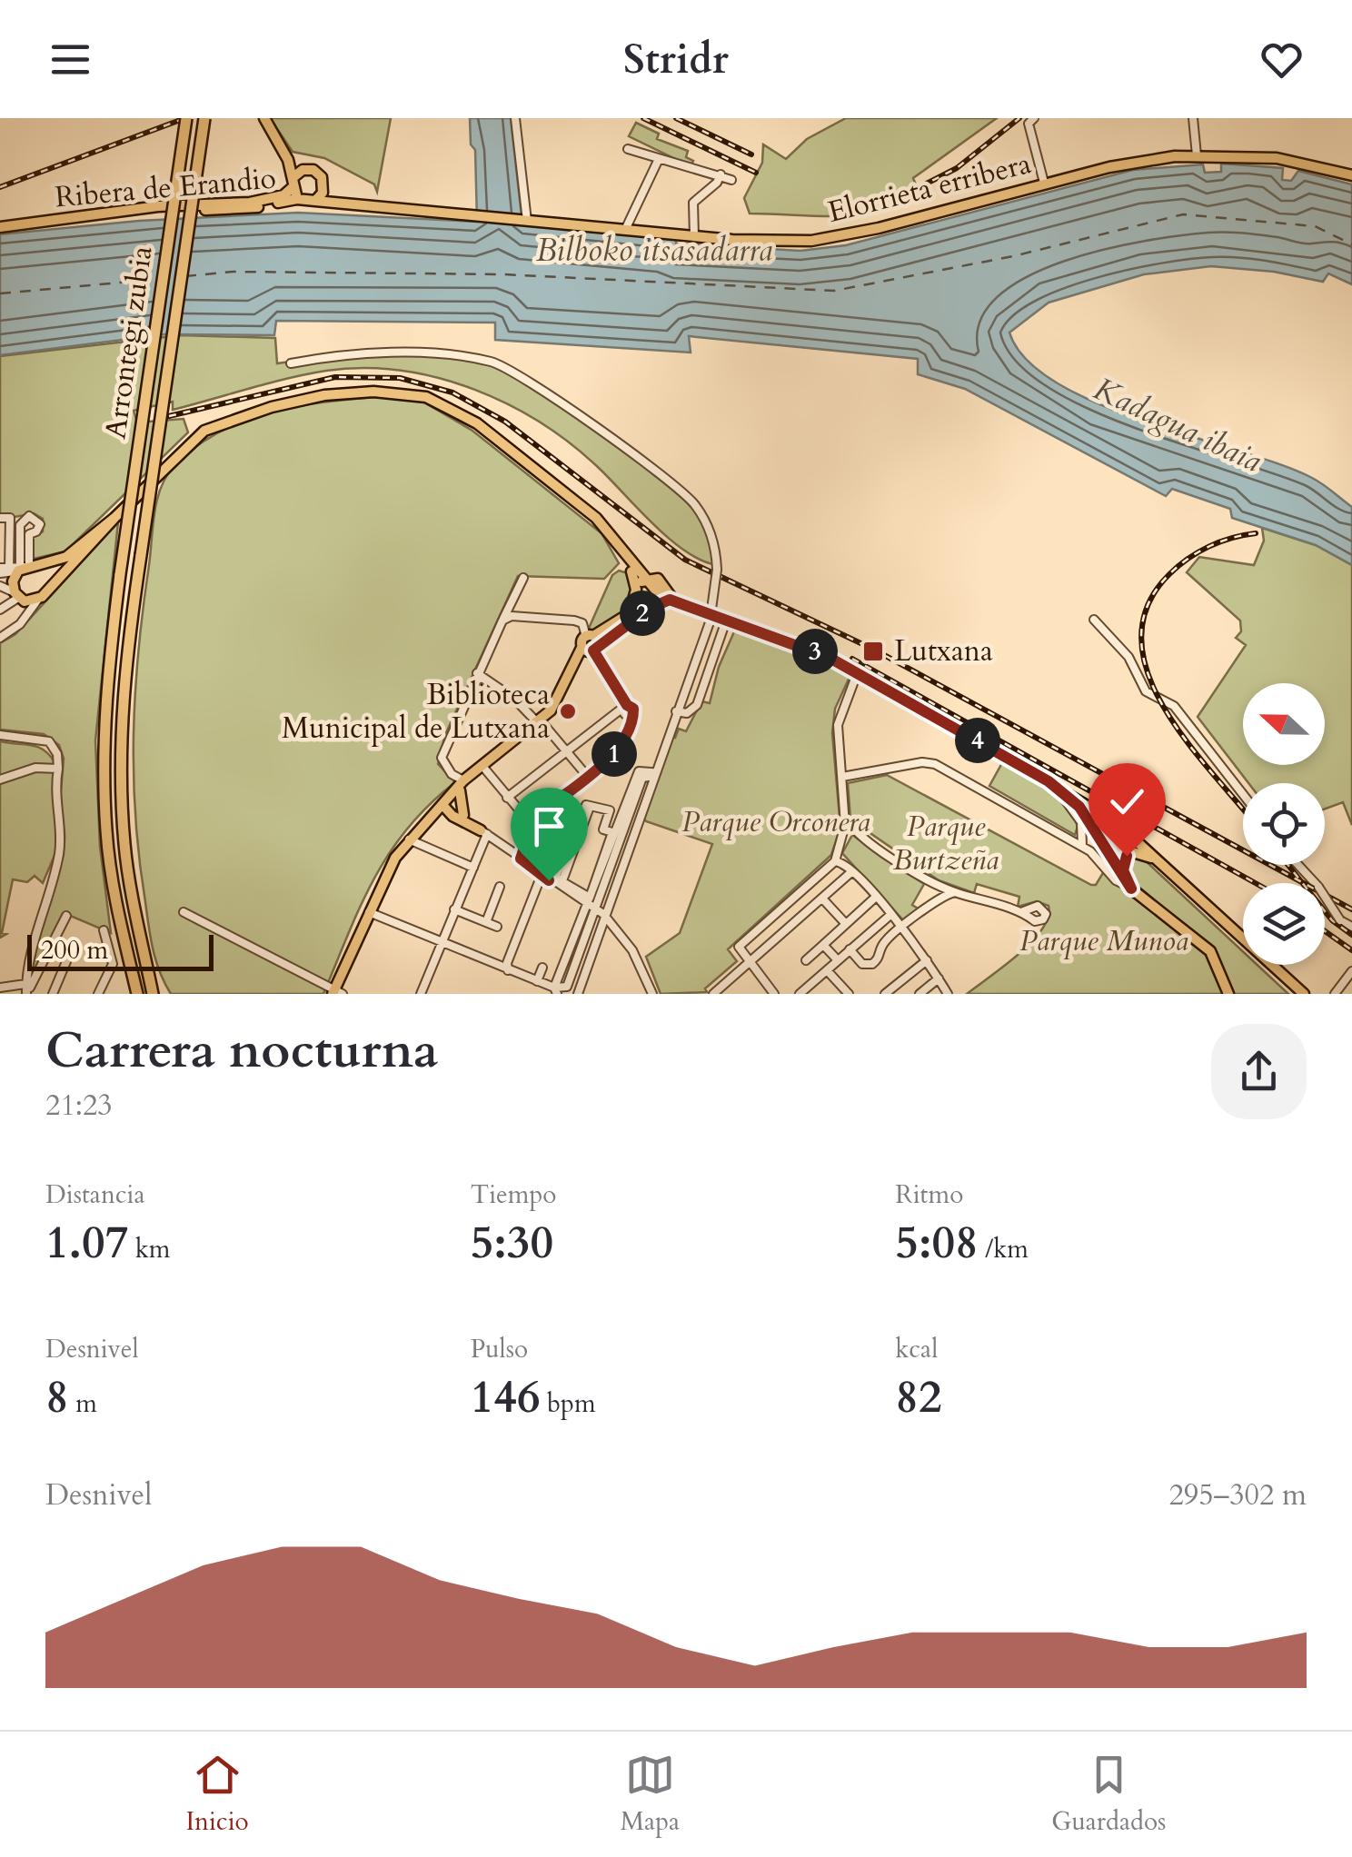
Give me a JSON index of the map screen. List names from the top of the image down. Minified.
{"streets":{"highway":["Arrontegi zubia"],"main road":["Ribera de Erandio","Elorrieta erribera"]},"crossings":[["Ribera de Erandio","Elorrieta erribera"]],"water":["Bilboko itsasadarra","Kadagua ibaia"],"parks":["Parque Orconera","Parque Burtzeña","Parque Munoa"],"places":{"transit":["Lutxana"],"other":["Biblioteca Municipal de Lutxana"]},"scale_bar":"200 m","north":"left","page":{"header":"Stridr","pins":["2","3","4","1"],"scale":"200 m","heading":["Carrera nocturna","21:23"],"stats":[["Distancia","1.07 km"],["Tiempo","5:30"],["Ritmo","5:08 /km"],["Desnivel","8 m"],["Pulso","146 bpm"],["kcal","82"]],"chart":["Desnivel","295–302 m"],"tabs":["Inicio","Mapa","Guardados"]}}
